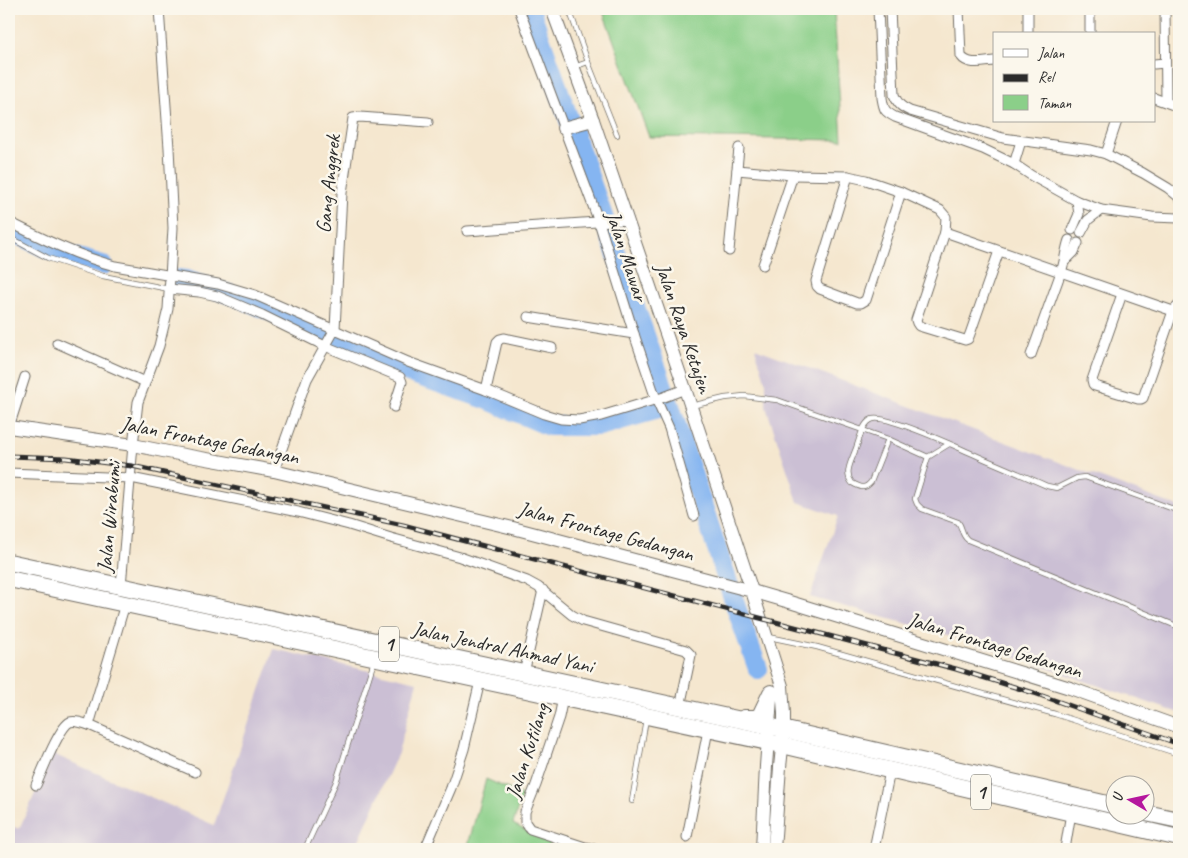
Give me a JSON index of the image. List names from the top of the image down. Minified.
{"streets":{"highway":["1","Jalan Jendral Ahmad Yani"],"street":["Gang Anggrek","Jalan Mawar","Jalan Raya Ketajen","Jalan Frontage Gedangan","Jalan Wirabumi","Jalan Kutilang"]},"crossings":[["Jalan Raya Ketajen","Jalan Frontage Gedangan"],["Jalan Raya Ketajen","1"],["Jalan Raya Ketajen","Jalan Jendral Ahmad Yani"],["Jalan Frontage Gedangan","Jalan Wirabumi"],["Jalan Wirabumi","Jalan Jendral Ahmad Yani"],["1","Jalan Jendral Ahmad Yani"],["Jalan Jendral Ahmad Yani","Jalan Kutilang"]],"legend":["Jalan","Rel","Taman"],"north":"left"}
